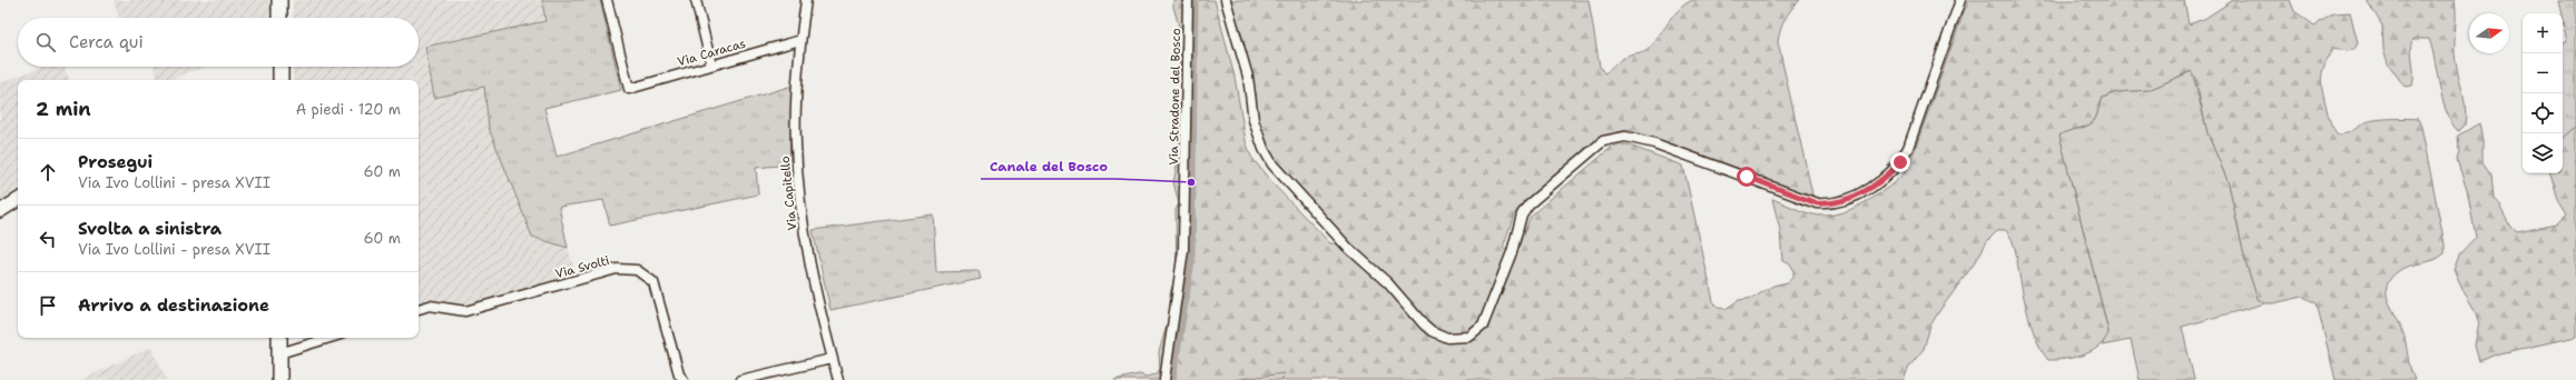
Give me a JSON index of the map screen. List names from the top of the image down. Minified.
{"streets":{"street":["Via Caracas","Via Stradone del Bosco","Via Capitello","Via Svolti"]},"crossings":[["Via Caracas","Via Capitello"]],"places":["Canale del Bosco"],"north":"right","page":{"map_buttons":["+","−"],"search":"Cerca qui","heading":["2 min","A piedi · 120 m"],"list":[["Prosegui","Via Ivo Lollini - presa XVII","60 m"],["Svolta a sinistra","Via Ivo Lollini - presa XVII","60 m"],"Arrivo a destinazione"]}}
